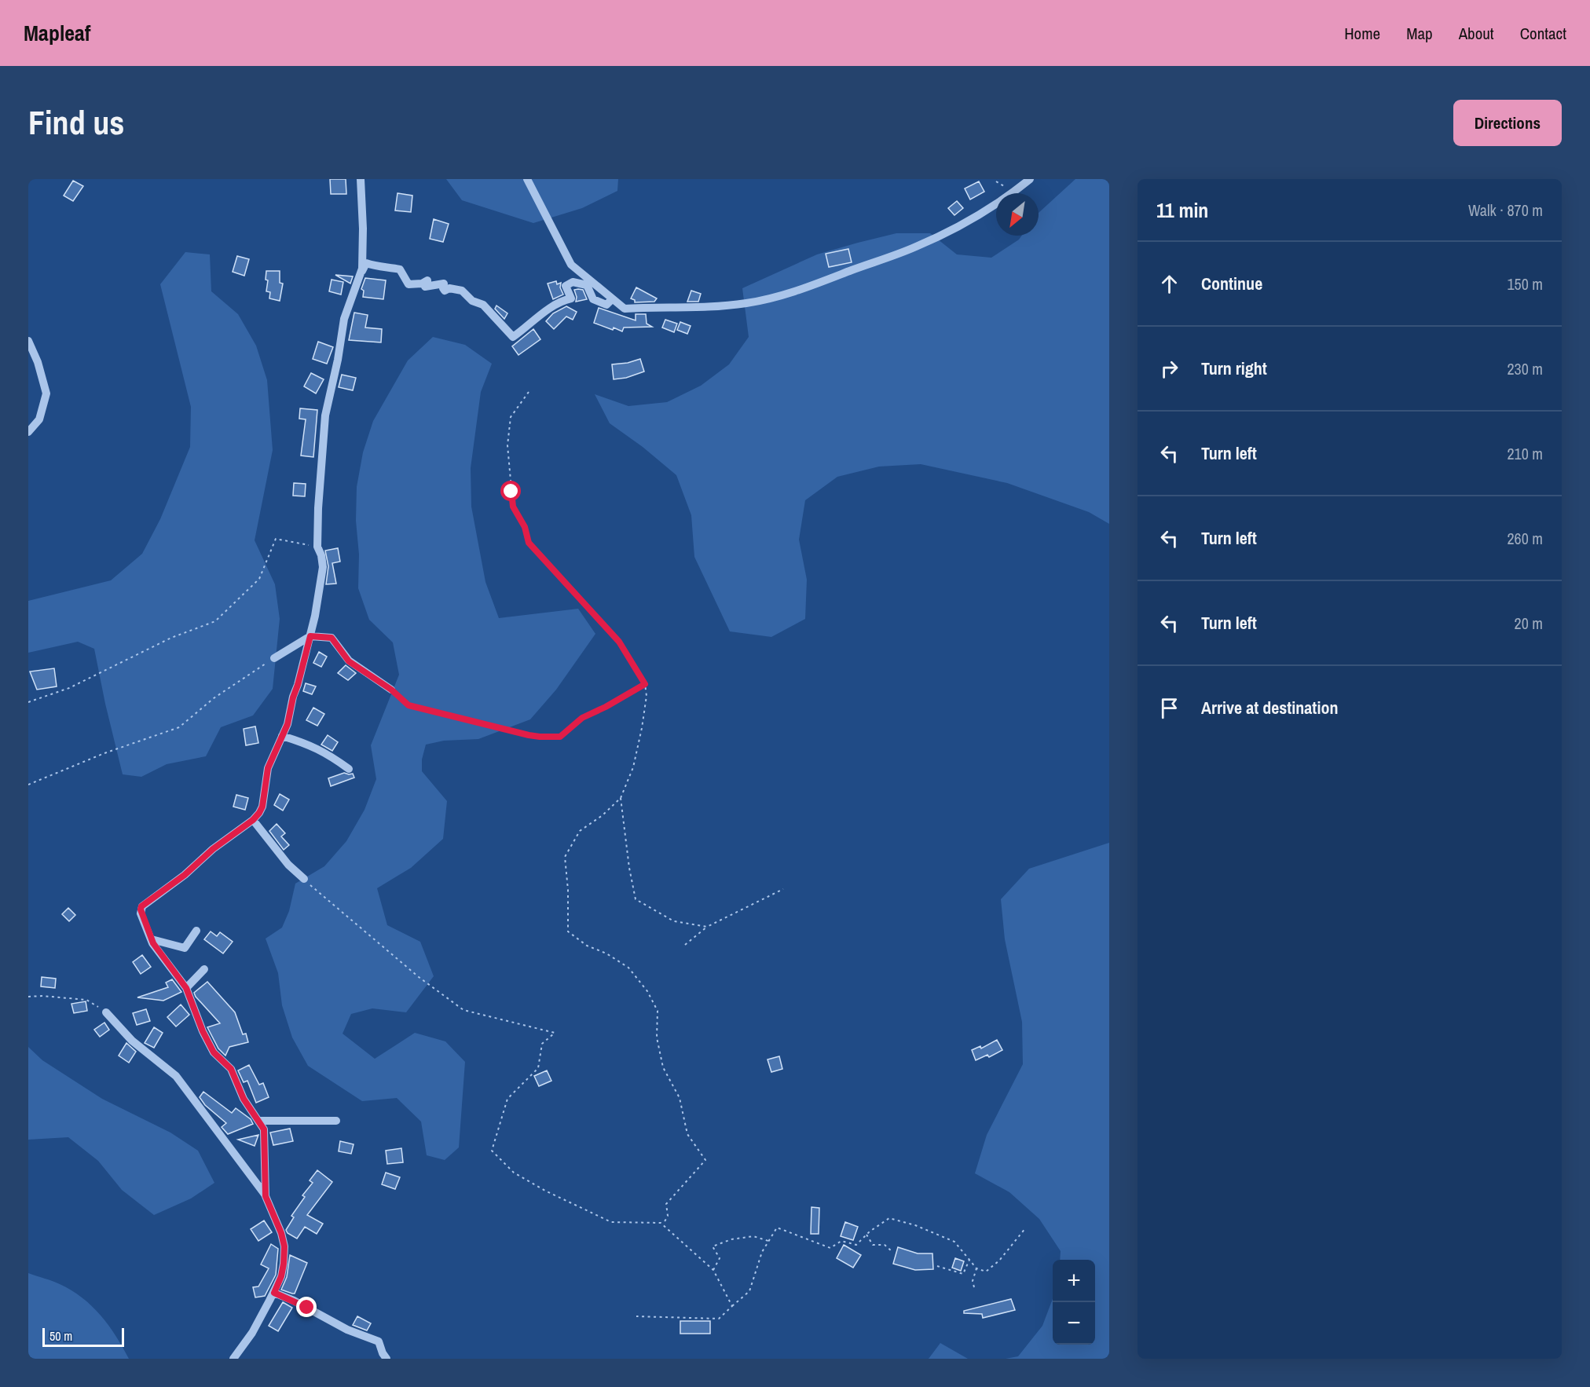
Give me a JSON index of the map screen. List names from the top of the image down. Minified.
{"scale_bar":"50 m","north":"bottom left","page":{"header":"Mapleaf","nav":["Home","Map","About","Contact"],"buttons":"Directions","title":"Find us","heading":["11 min","Walk · 870 m"],"list":[["Continue","150 m"],["Turn right","230 m"],["Turn left","210 m"],["Turn left","260 m"],["Turn left","20 m"],"Arrive at destination"],"map_buttons":["+","−"],"scale":"50 m"}}
